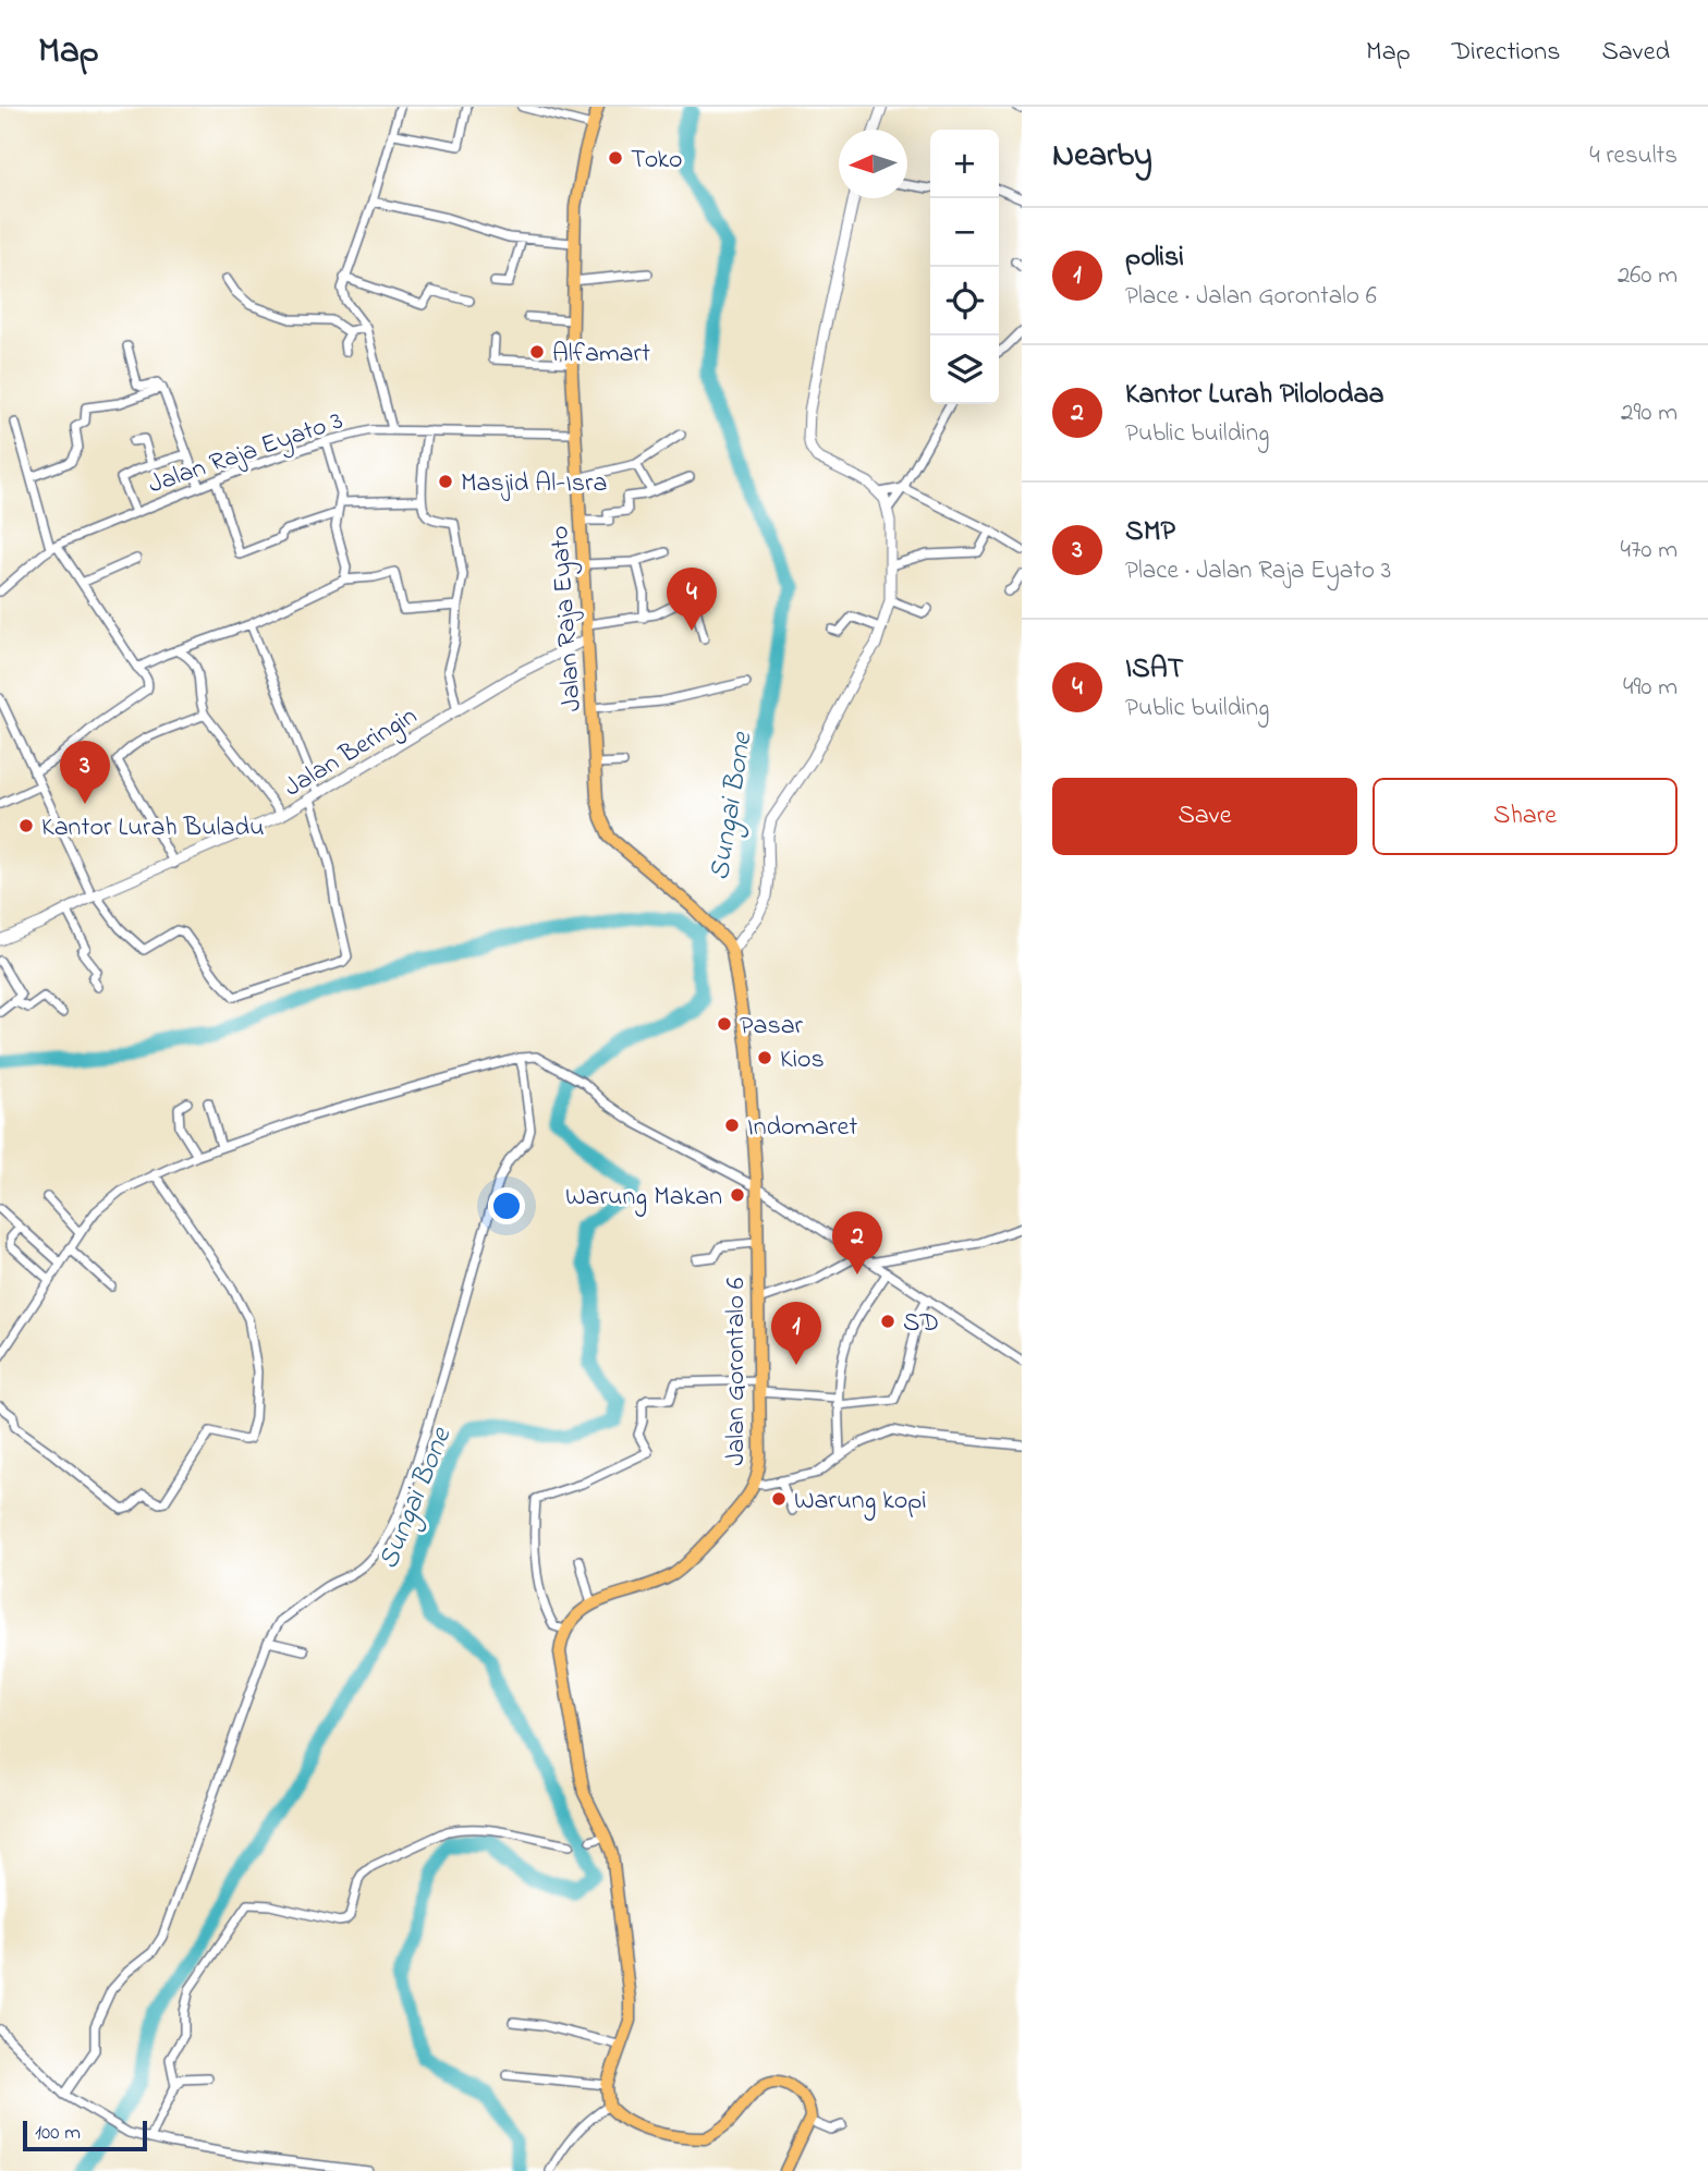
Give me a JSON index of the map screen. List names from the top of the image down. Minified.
{"streets":{"main road":["Jalan Raja Eyato","Jalan Gorontalo 6"],"street":["Jalan Raja Eyato 3","Jalan Beringin"]},"crossings":[["Jalan Raja Eyato 3","Jalan Raja Eyato"],["Jalan Raja Eyato","Jalan Beringin"],["Jalan Raja Eyato","Jalan Gorontalo 6"]],"water":["Sungai Bone"],"places":["Toko","Alfamart","Masjid Al-Isra","Kantor Lurah Buladu","Pasar","Kios","Indomaret","Warung Makan","SD","Warung kopi"],"scale_bar":"100 m","north":"left","page":{"header":"Map","nav":["Map","Directions","Saved"],"heading":["Nearby","4 results"],"map_buttons":["+","−"],"list":[{"mark":"1","name":"polisi","note":"Place · Jalan Gorontalo 6","value":"260 m"},{"mark":"2","name":"Kantor Lurah Pilolodaa","note":"Public building","value":"290 m"},{"mark":"3","name":"SMP","note":"Place · Jalan Raja Eyato 3","value":"470 m"},{"mark":"4","name":"ISAT","note":"Public building","value":"490 m"}],"pins":["4","3","2","1"],"buttons":["Save","Share"],"scale":"100 m"}}
